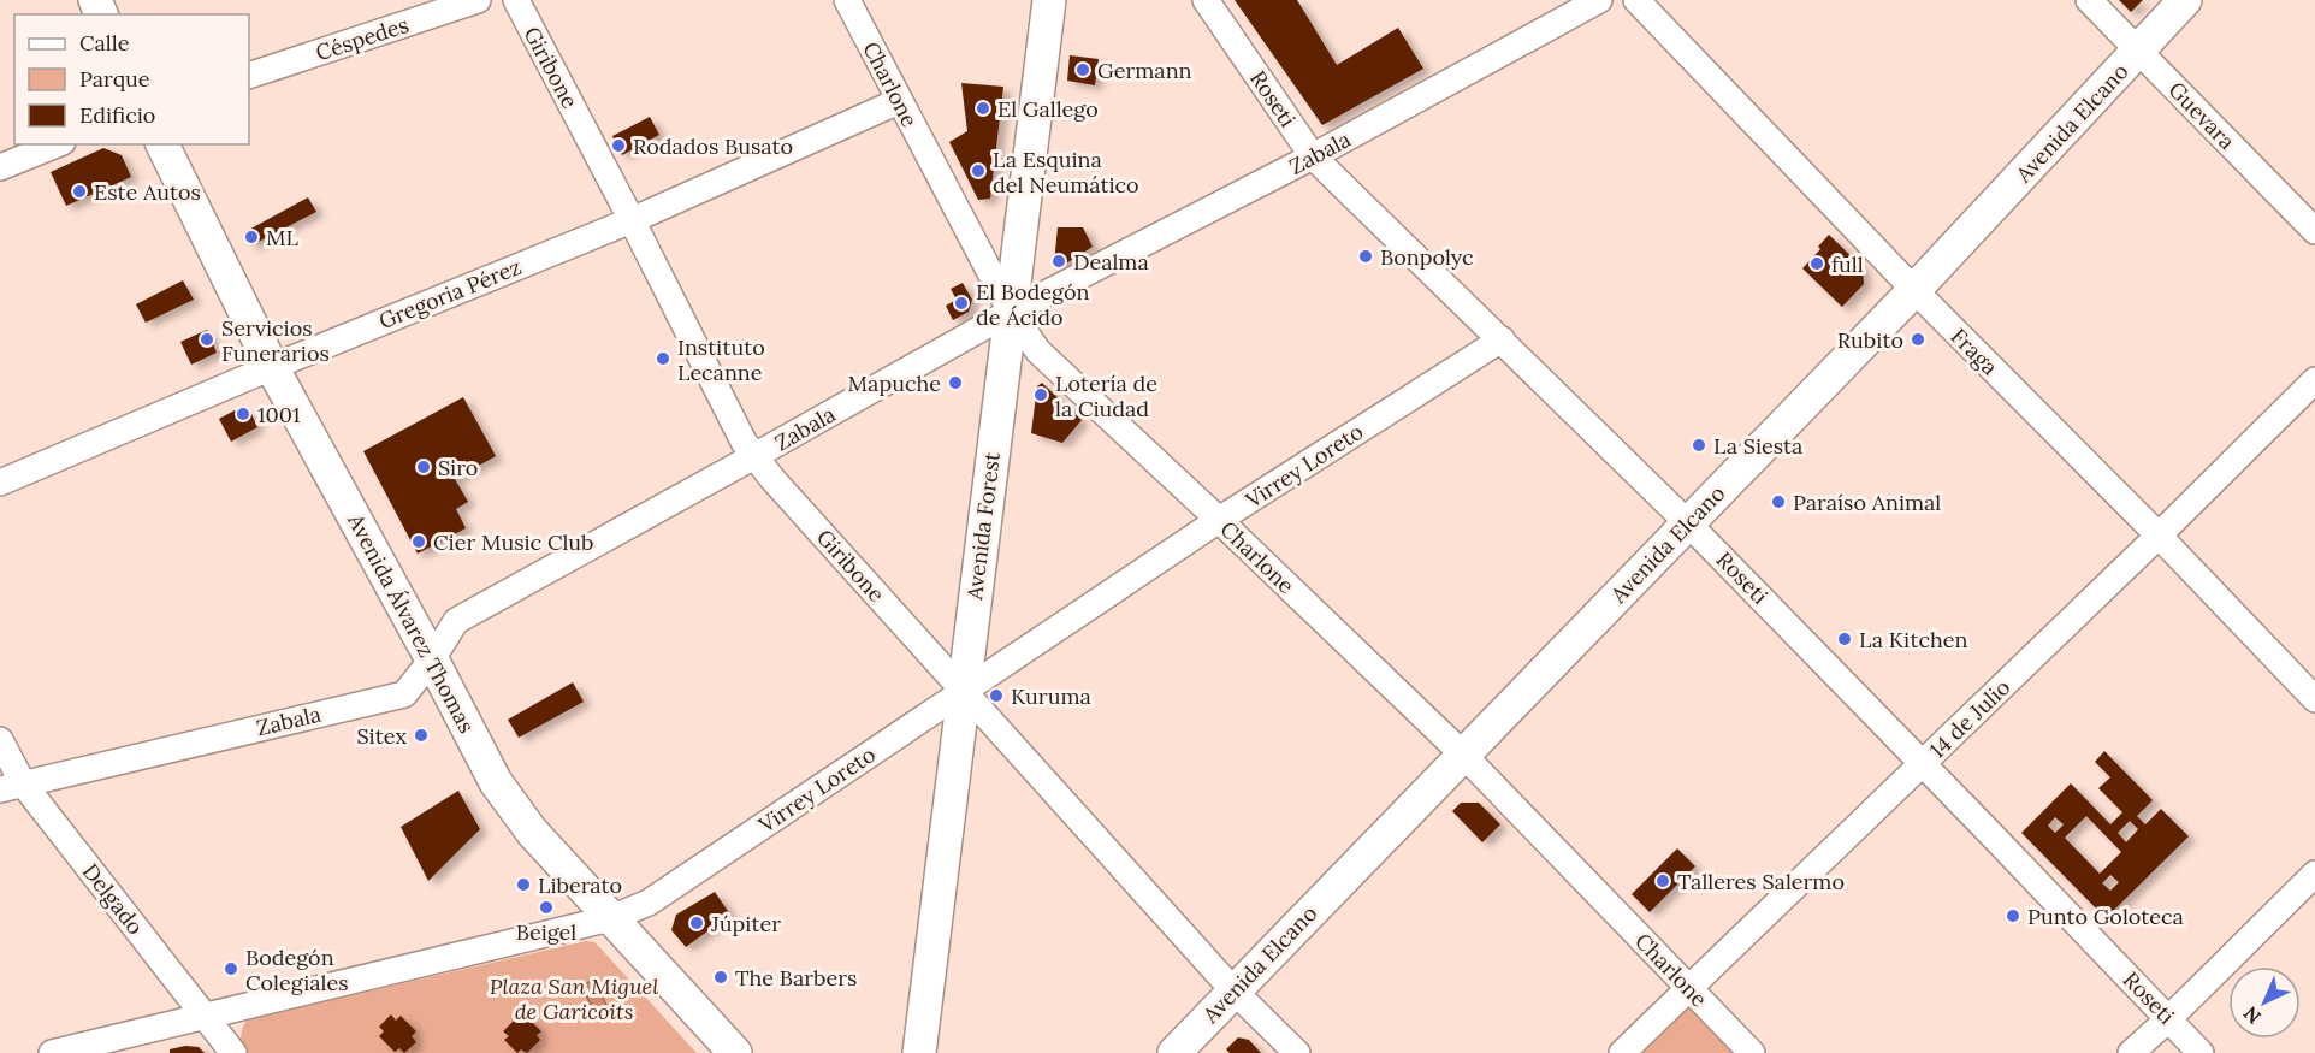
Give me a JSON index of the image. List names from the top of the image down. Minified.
{"streets":{"main road":["Avenida Elcano","Avenida Forest","Avenida Álvarez Thomas"],"street":["Céspedes","Giribone","Charlone","Roseti","Guevara","Zabala","Gregoria Pérez","Fraga","Virrey Loreto","14 de Julio","Delgado"]},"crossings":[["Giribone","Avenida Elcano"],["Giribone","Zabala"],["Giribone","Gregoria Pérez"],["Giribone","Virrey Loreto"],["Giribone","Avenida Forest"],["Charlone","Avenida Elcano"],["Charlone","Zabala"],["Charlone","Gregoria Pérez"],["Charlone","Virrey Loreto"],["Charlone","Avenida Forest"],["Charlone","14 de Julio"],["Roseti","Avenida Elcano"],["Roseti","Zabala"],["Roseti","Virrey Loreto"],["Roseti","14 de Julio"],["Guevara","Avenida Elcano"],["Avenida Elcano","Fraga"],["Zabala","Avenida Forest"],["Zabala","Avenida Álvarez Thomas"],["Zabala","Delgado"],["Gregoria Pérez","Avenida Álvarez Thomas"],["Fraga","14 de Julio"],["Virrey Loreto","Avenida Forest"],["Virrey Loreto","Avenida Álvarez Thomas"],["Virrey Loreto","Delgado"]],"parks":["Plaza San Miguel de Garicoits"],"places":["Germann","El Gallego","Rodados Busato","La Esquina del Neumático","Este Autos","ML","Bonpolyc","Dealma","full","El Bodegón de Ácido","Servicios Funerarios","Rubito","Instituto Lecanne","Mapuche","Lotería de la Ciudad","1001","La Siesta","Siro","Paraíso Animal","Cier Music Club","La Kitchen","Kuruma","Sitex","Talleres Salermo","Liberato","Beigel","Punto Goloteca","Júpiter","Bodegón Colegiales","The Barbers"],"legend":["Calle","Parque","Edificio"],"north":"bottom left"}
